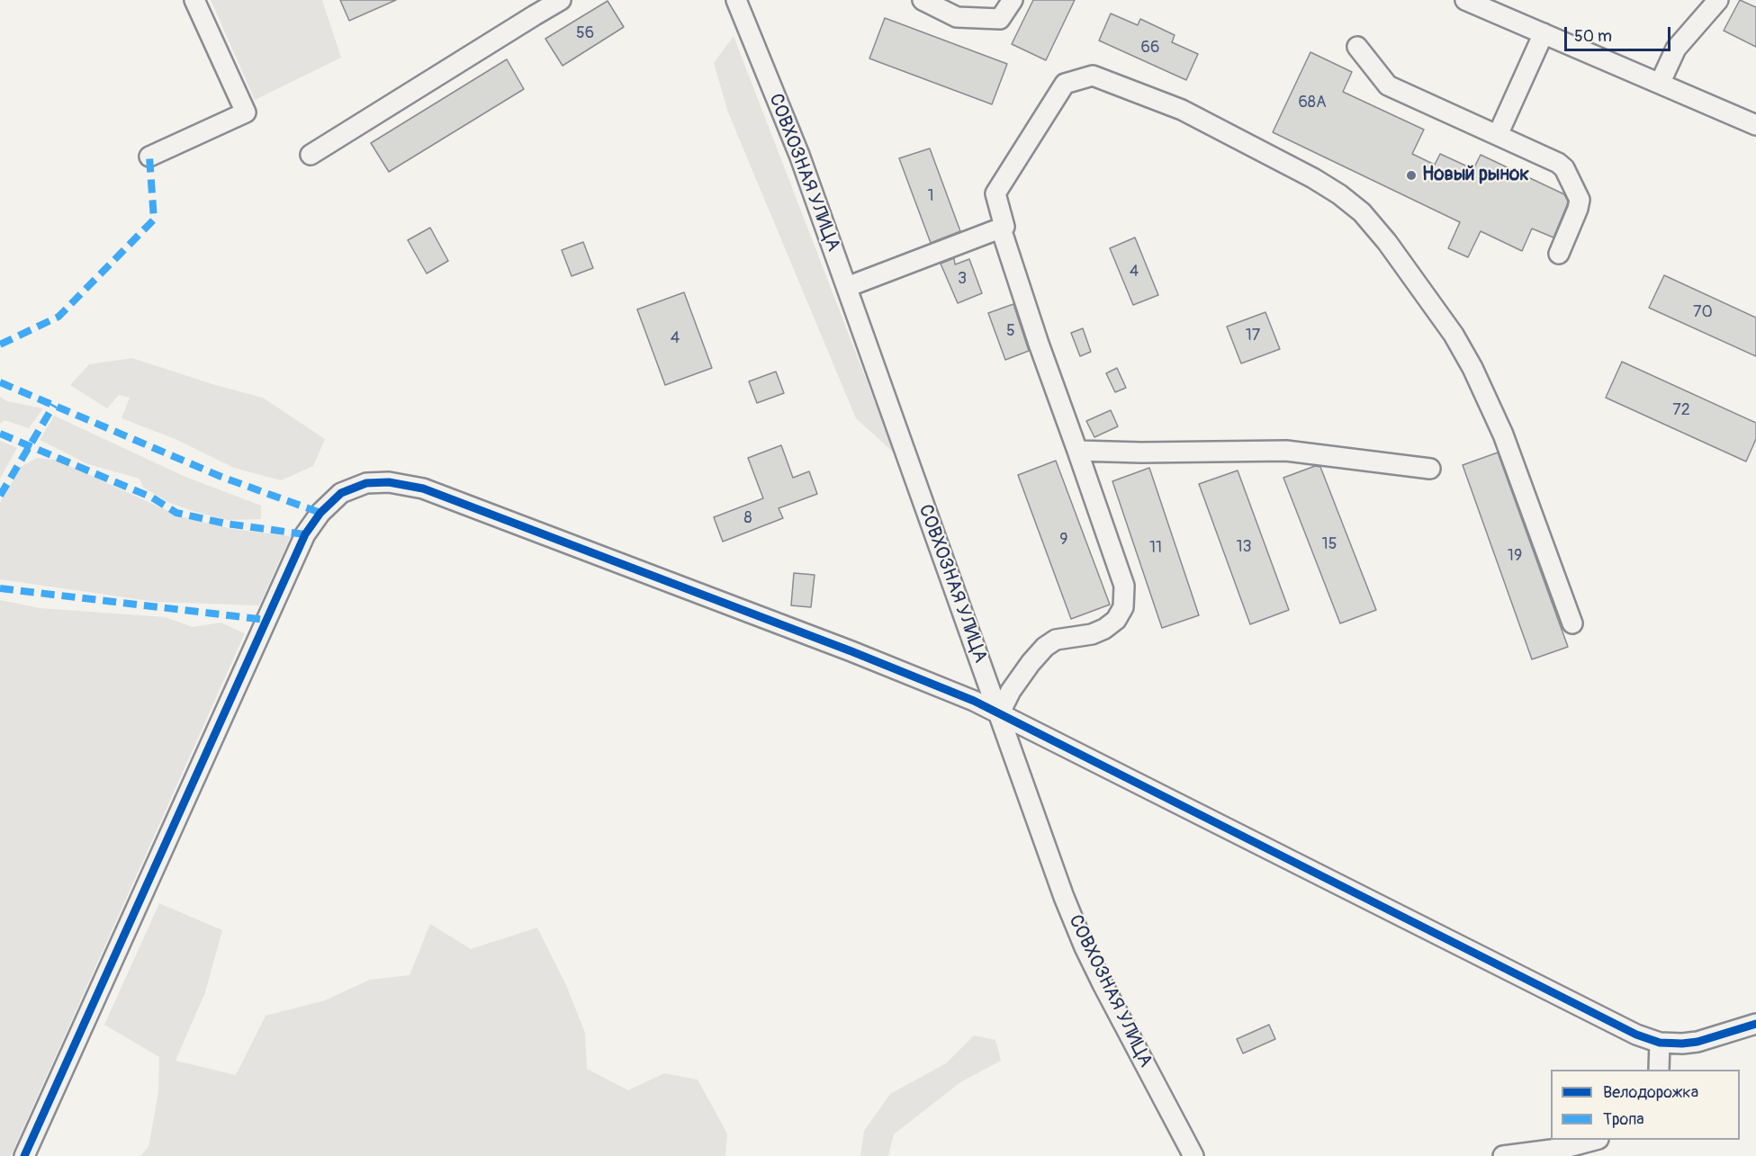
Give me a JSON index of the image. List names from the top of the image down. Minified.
{"streets":{"street":["СОВХОЗНАЯ УЛИЦА"]},"places":["Новый рынок"],"house_numbers":["56","66","68А","1","4","3","70","5","17","4","72","8","9","15","13","11","19"],"legend":["Велодорожка","Тропа"],"scale_bar":"50 m"}
